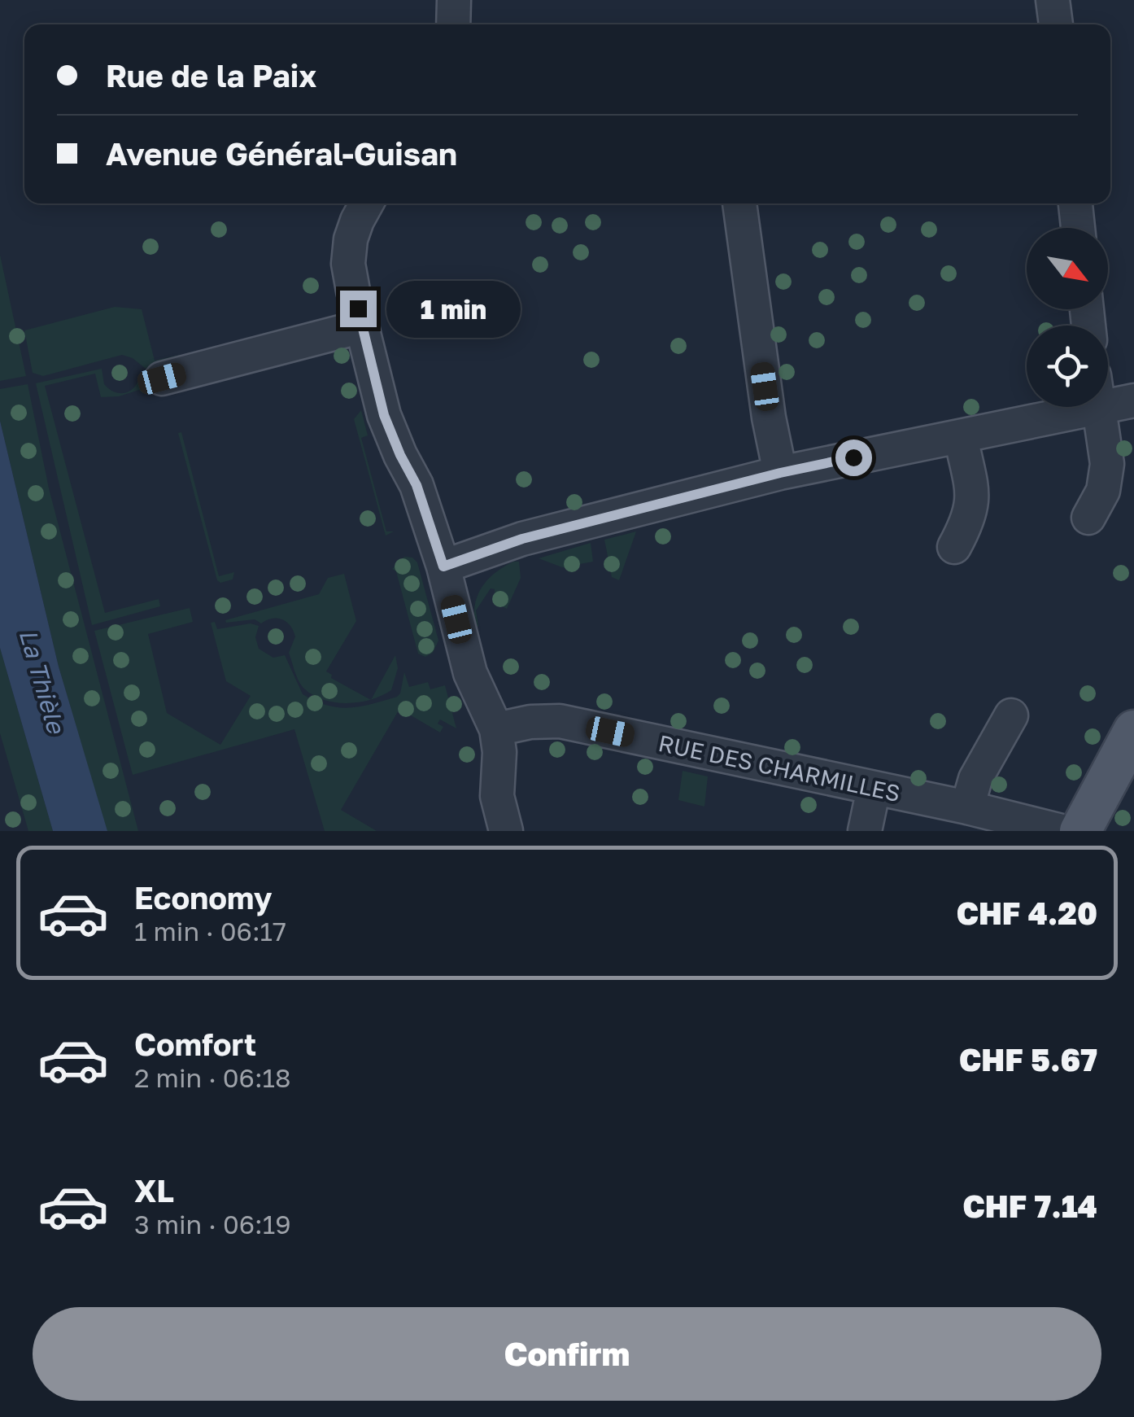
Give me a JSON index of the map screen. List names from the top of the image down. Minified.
{"streets":{"street":["RUE DES CHARMILLES"]},"water":["La Thièle"],"north":"bottom right","page":{"banner":["Rue de la Paix","Avenue Général-Guisan"],"bubble":"1 min","list":[{"name":"Economy","note":"1 min · 06:17","value":"CHF 4.20"},{"name":"Comfort","note":"2 min · 06:18","value":"CHF 5.67"},{"name":"XL","note":"3 min · 06:19","value":"CHF 7.14"}],"buttons":"Confirm"}}
